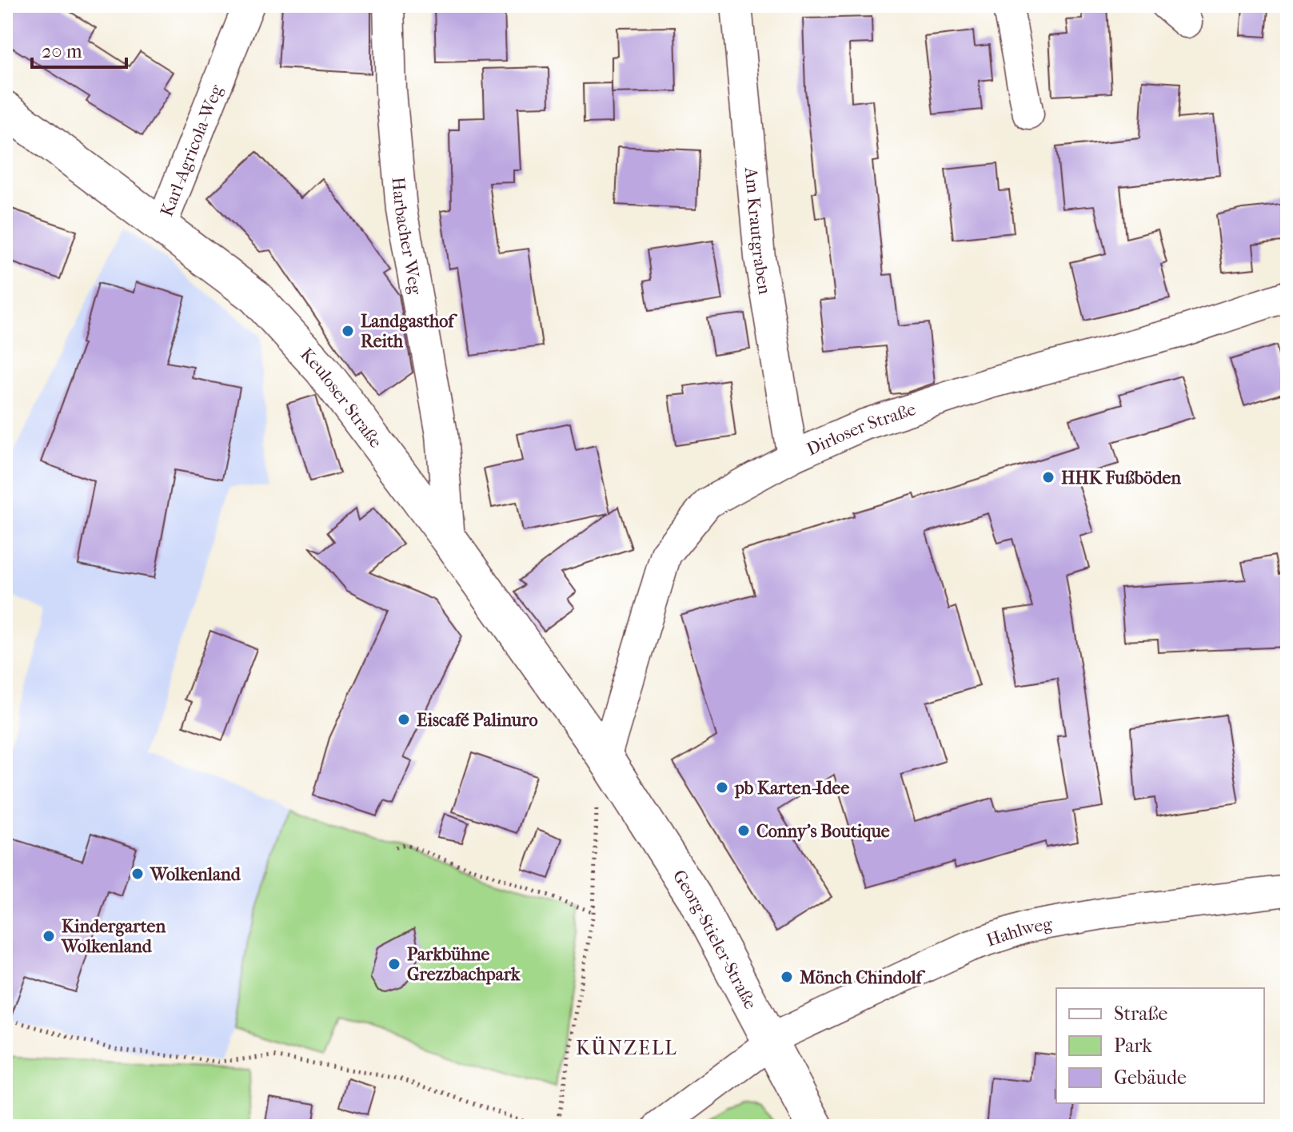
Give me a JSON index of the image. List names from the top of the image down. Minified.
{"streets":{"street":["Karl-Agricola-Weg","Am Krautgraben","Harbacher Weg","Keuloser Straße","Dirloser Straße","Hahlweg","Georg-Stieler-Straße"]},"crossings":[["Karl-Agricola-Weg","Keuloser Straße"],["Am Krautgraben","Dirloser Straße"],["Harbacher Weg","Keuloser Straße"],["Keuloser Straße","Dirloser Straße"],["Keuloser Straße","Georg-Stieler-Straße"],["Dirloser Straße","Georg-Stieler-Straße"],["Hahlweg","Georg-Stieler-Straße"]],"districts":["KÜNZELL"],"places":["Landgasthof Reith","HHK Fußböden","Eiscafé Palinuro","pb Karten-Idee","Conny's Boutique","Wolkenland","Kindergarten Wolkenland","Parkbühne Grezzbachpark","Mönch Chindolf"],"legend":["Straße","Park","Gebäude"],"scale_bar":"20 m"}
